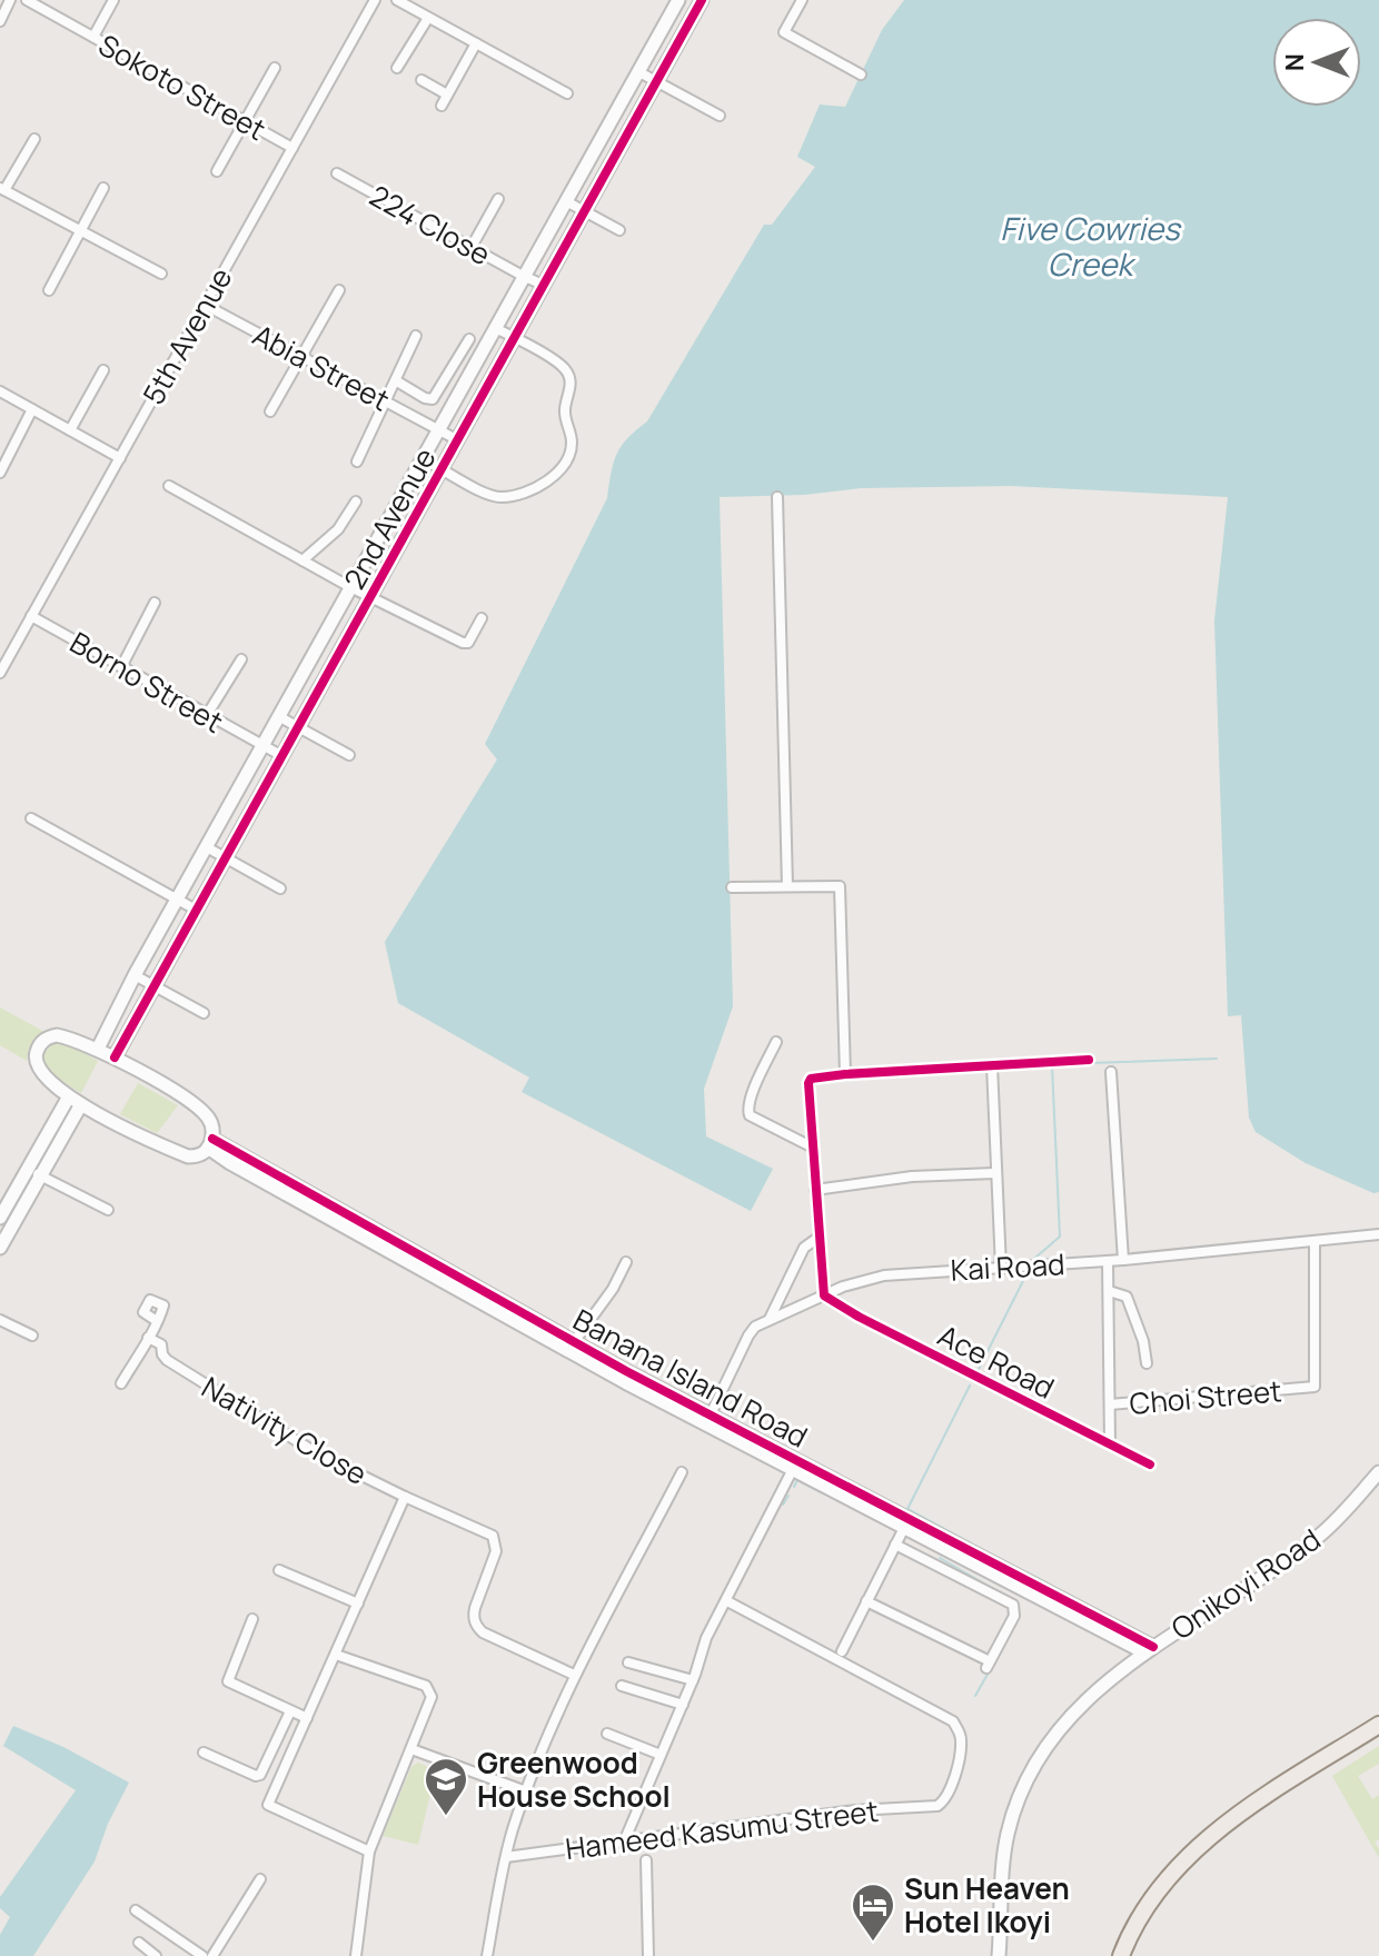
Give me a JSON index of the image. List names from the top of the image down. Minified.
{"streets":{"street":["Sokoto Street","224 Close","5th Avenue","Abia Street","2nd Avenue","Borno Street","Kai Road","Ace Road","Banana Island Road","Choi Street","Nativity Close","Onikoyi Road","Hameed Kasumu Street"]},"crossings":[["Sokoto Street","5th Avenue"],["224 Close","2nd Avenue"],["5th Avenue","Abia Street"],["5th Avenue","Borno Street"],["Abia Street","2nd Avenue"],["2nd Avenue","Borno Street"],["Kai Road","Ace Road"],["Kai Road","Banana Island Road"],["Kai Road","Choi Street"],["Ace Road","Choi Street"],["Banana Island Road","Onikoyi Road"]],"water":["Five Cowries Creek"],"places":{"school or university":["Greenwood House School"],"hotel":["Sun Heaven Hotel Ikoyi"]},"north":"left"}
